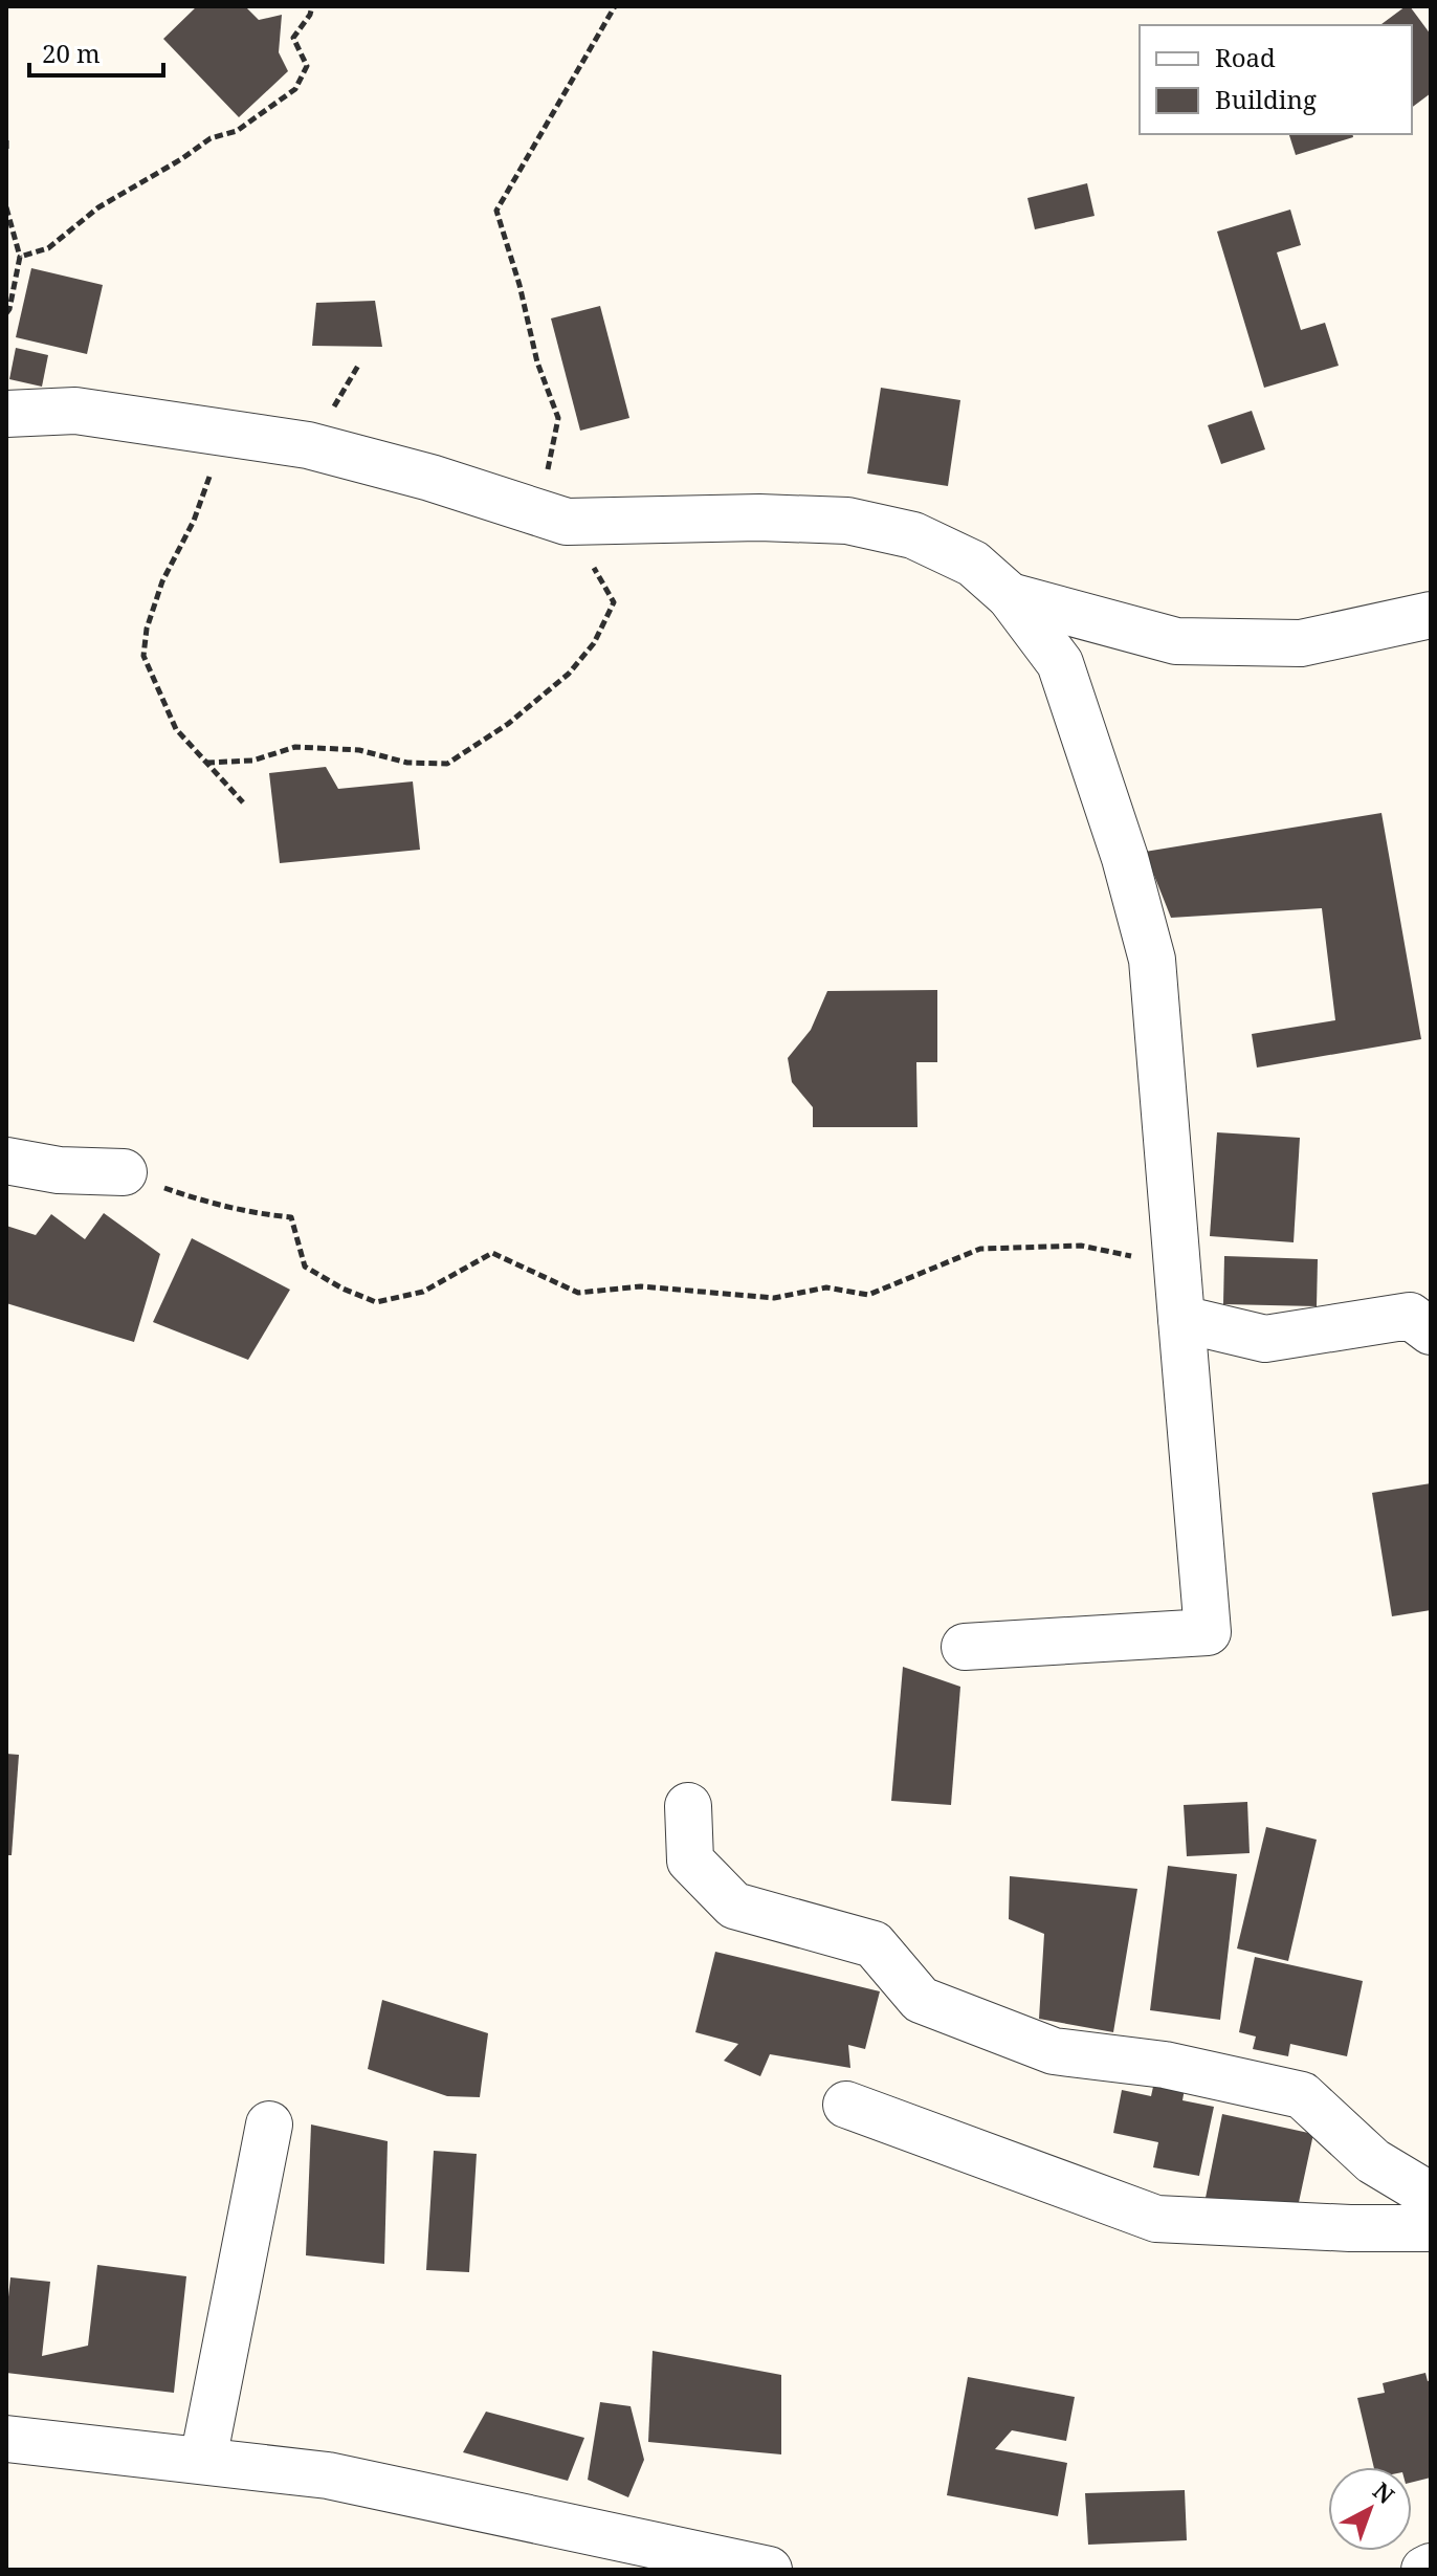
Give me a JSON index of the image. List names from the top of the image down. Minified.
{"legend":["Road","Building"],"scale_bar":"20 m","north":"top right"}
